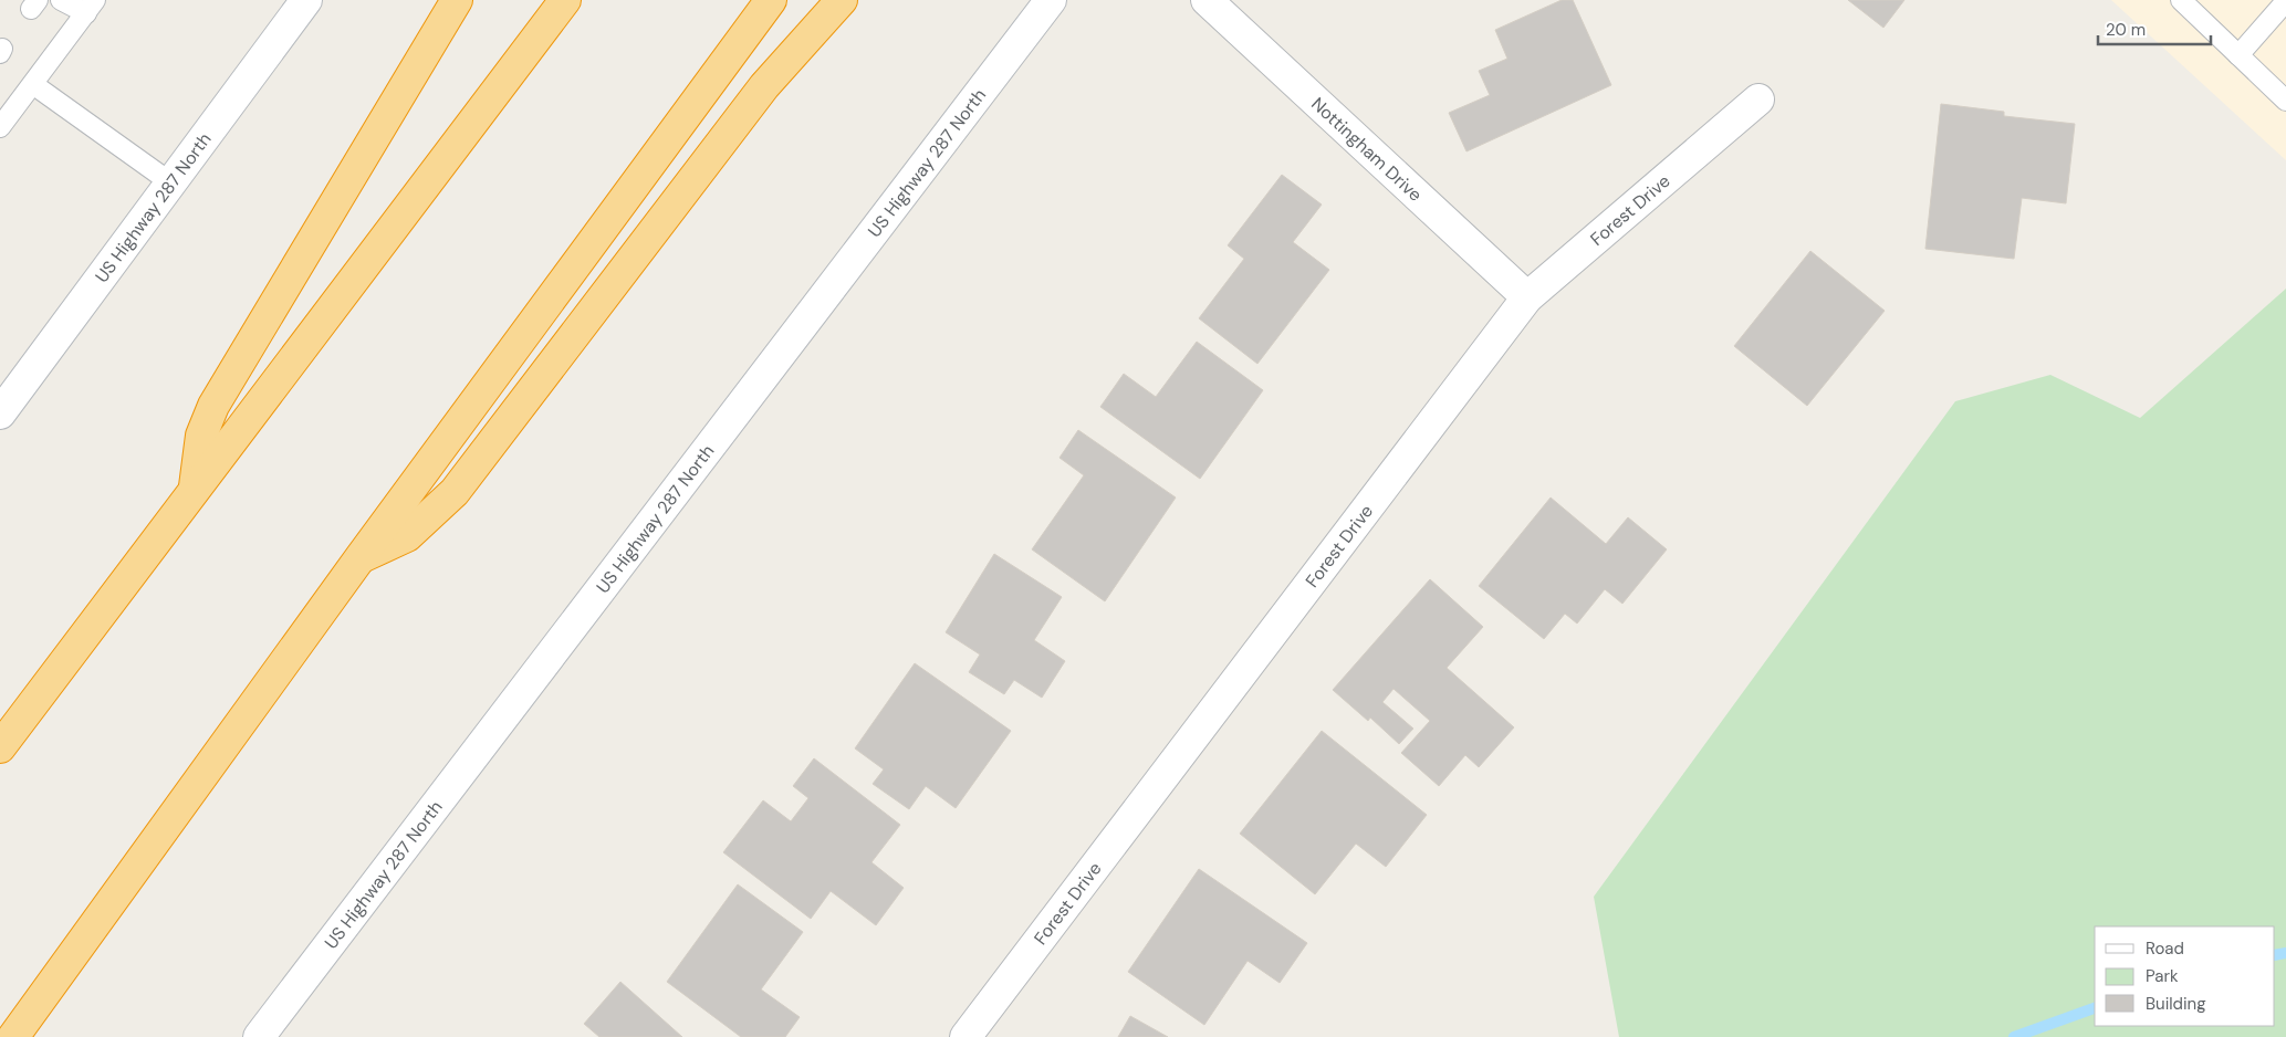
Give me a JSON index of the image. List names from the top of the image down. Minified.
{"streets":{"main road":["Nottingham Drive","US Highway 287 North","Forest Drive"]},"crossings":[["Nottingham Drive","Forest Drive"]],"legend":["Road","Park","Building"],"scale_bar":"20 m"}
